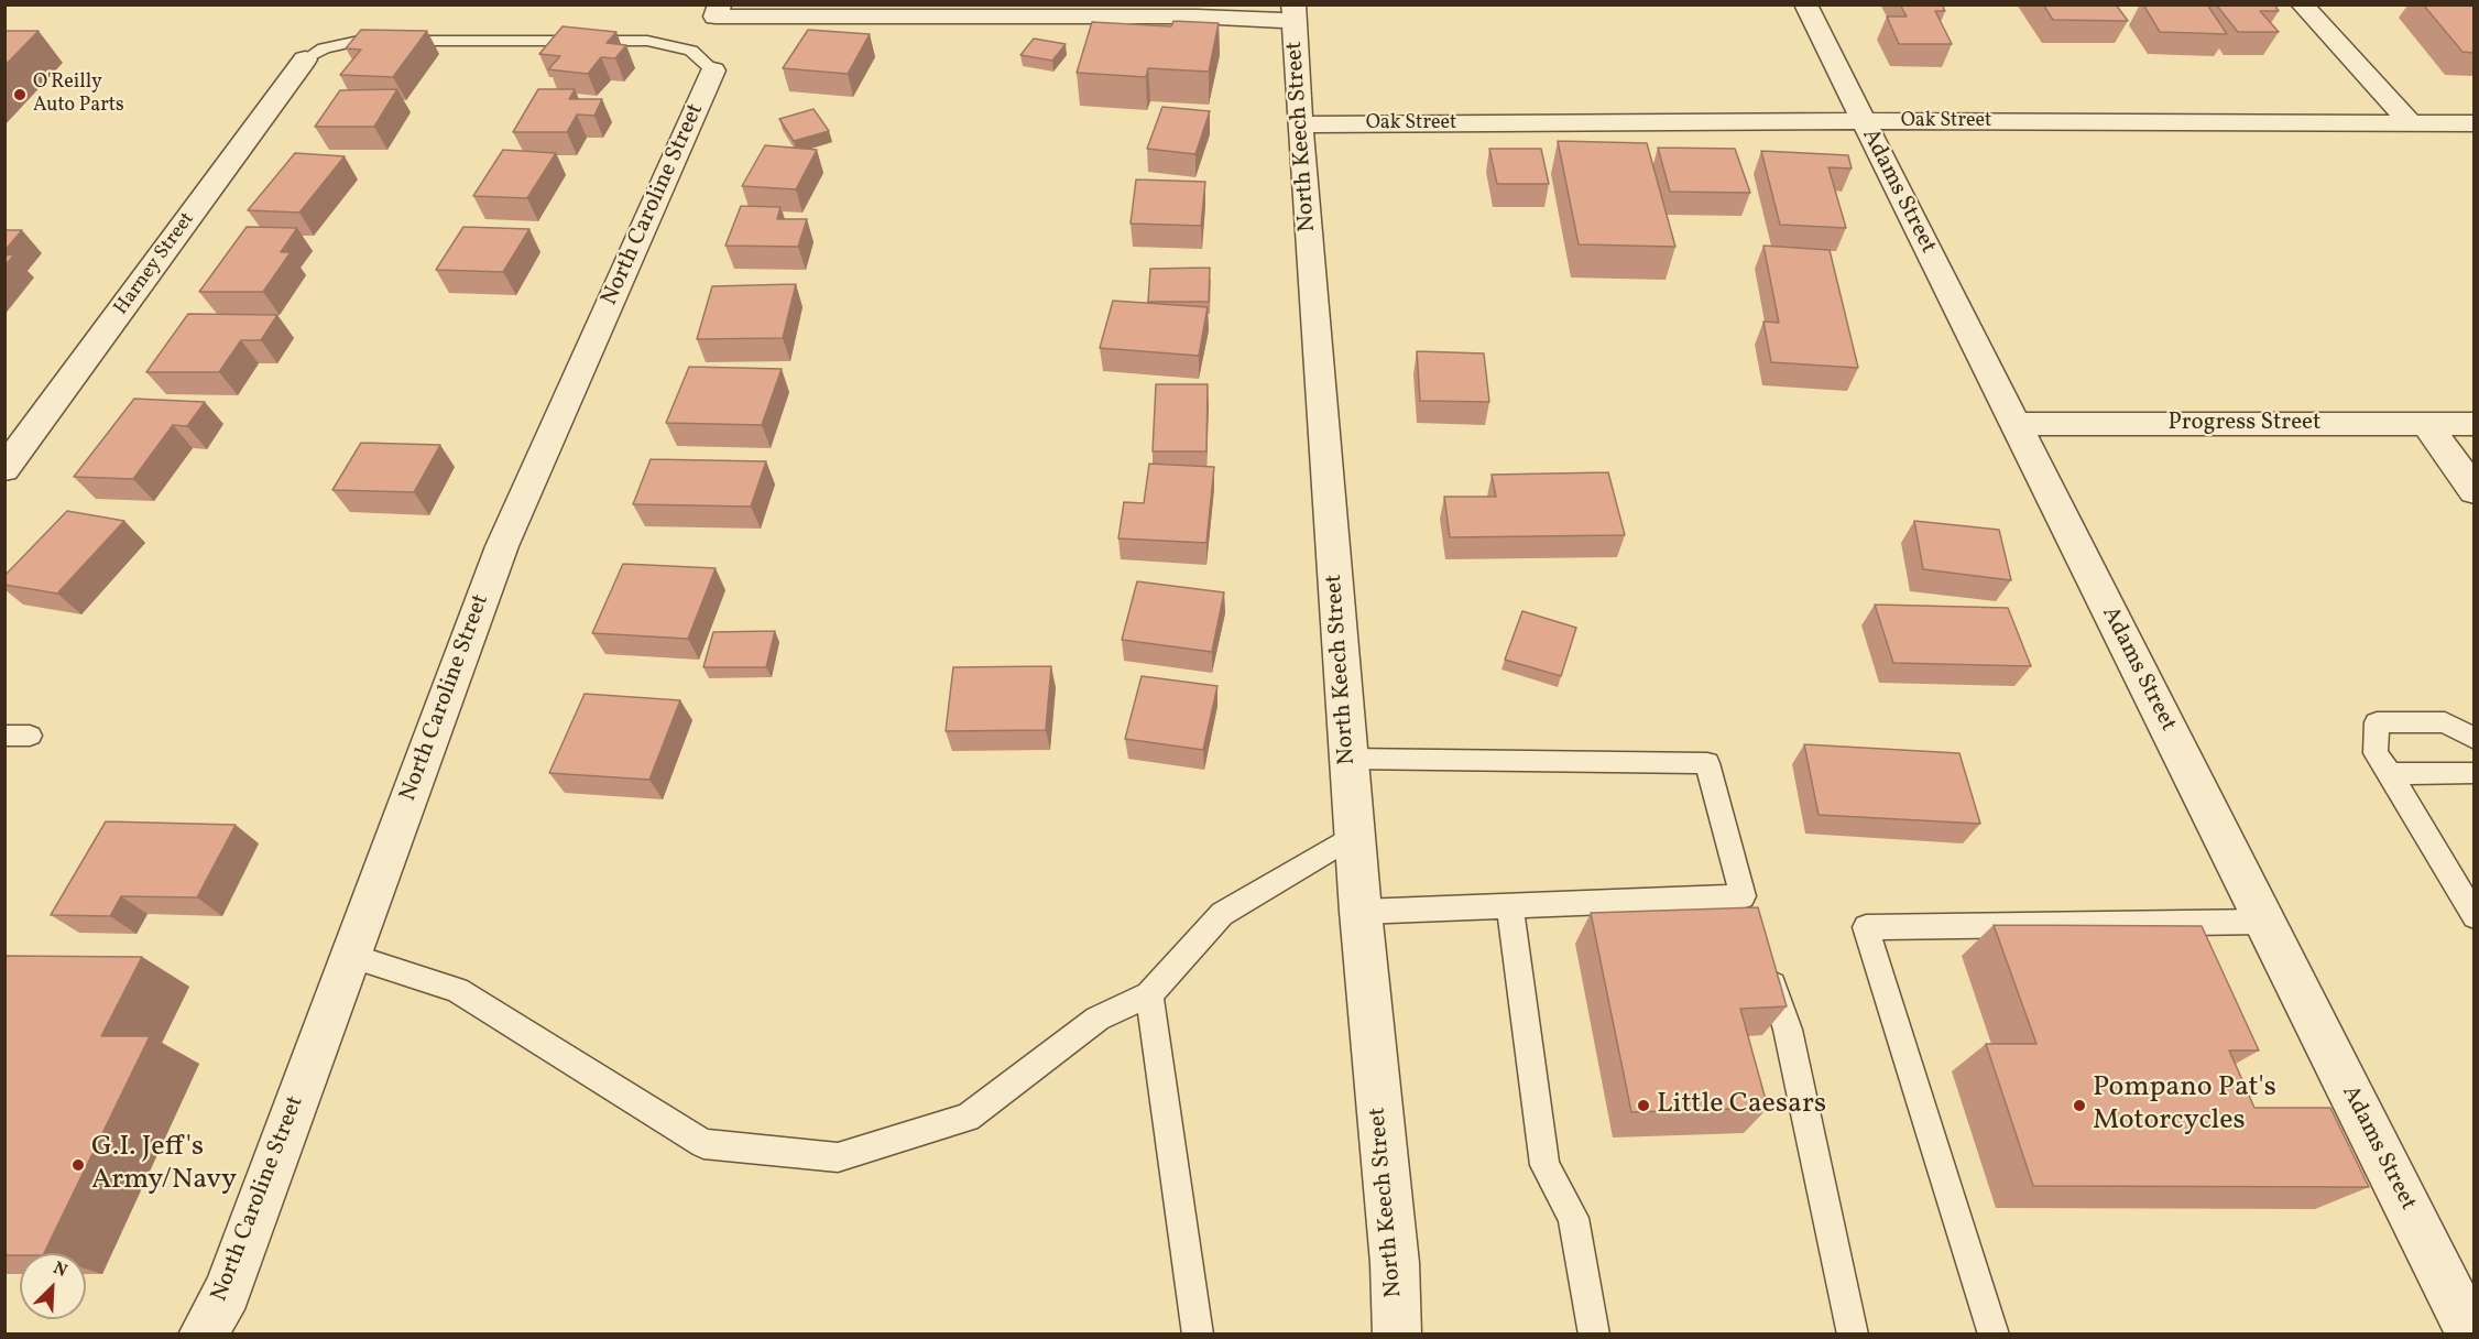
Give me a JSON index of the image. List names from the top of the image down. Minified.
{"streets":{"street":["Oak Street","North Keech Street","Adams Street","North Caroline Street","Harney Street","Progress Street"]},"crossings":[["Oak Street","North Keech Street"],["Oak Street","Adams Street"],["Adams Street","Progress Street"]],"places":["O'Reilly Auto Parts","Little Caesars","Pompano Pat's Motorcycles","G.I. Jeff's Army/Navy"],"north":"top right"}
